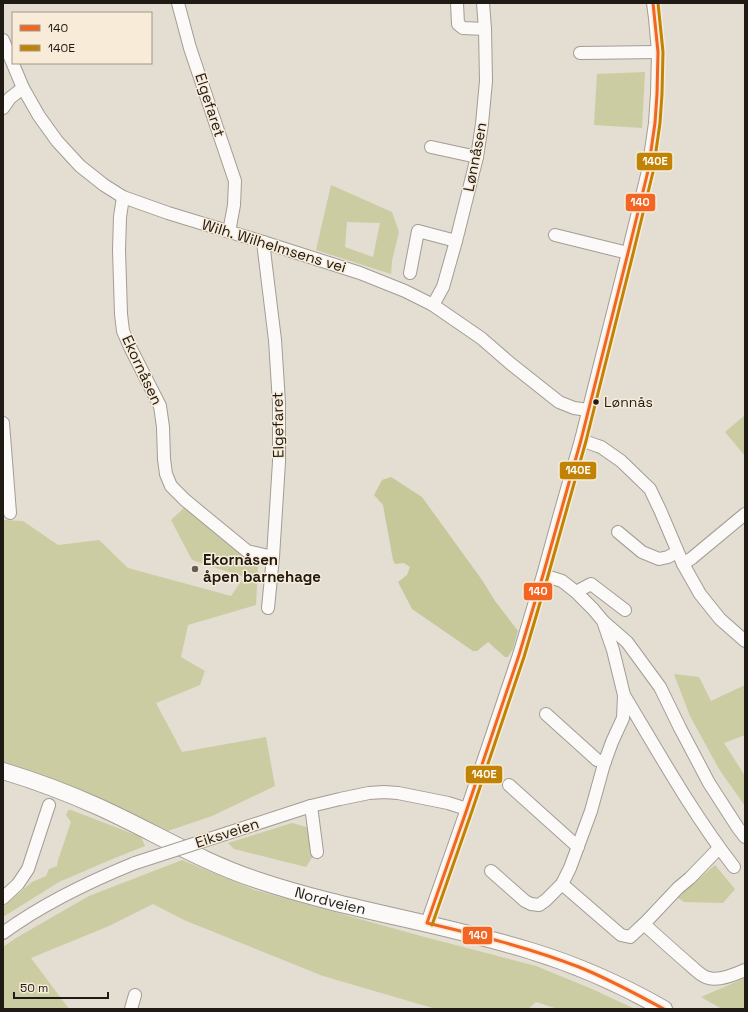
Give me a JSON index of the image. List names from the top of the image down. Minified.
{"streets":{"main road":["Nordveien"],"street":["Elgefaret","Lønnåsen","Wilh. Wilhelmsens vei","Ekornåsen","Eiksveien"]},"crossings":[["Elgefaret","Wilh. Wilhelmsens vei"],["Elgefaret","Ekornåsen"],["Lønnåsen","Wilh. Wilhelmsens vei"],["Wilh. Wilhelmsens vei","Ekornåsen"]],"places":["Lønnås","Ekornåsen åpen barnehage"],"lines":["transit line 140","transit line 140E"],"legend":["140","140E"],"scale_bar":"50 m"}
